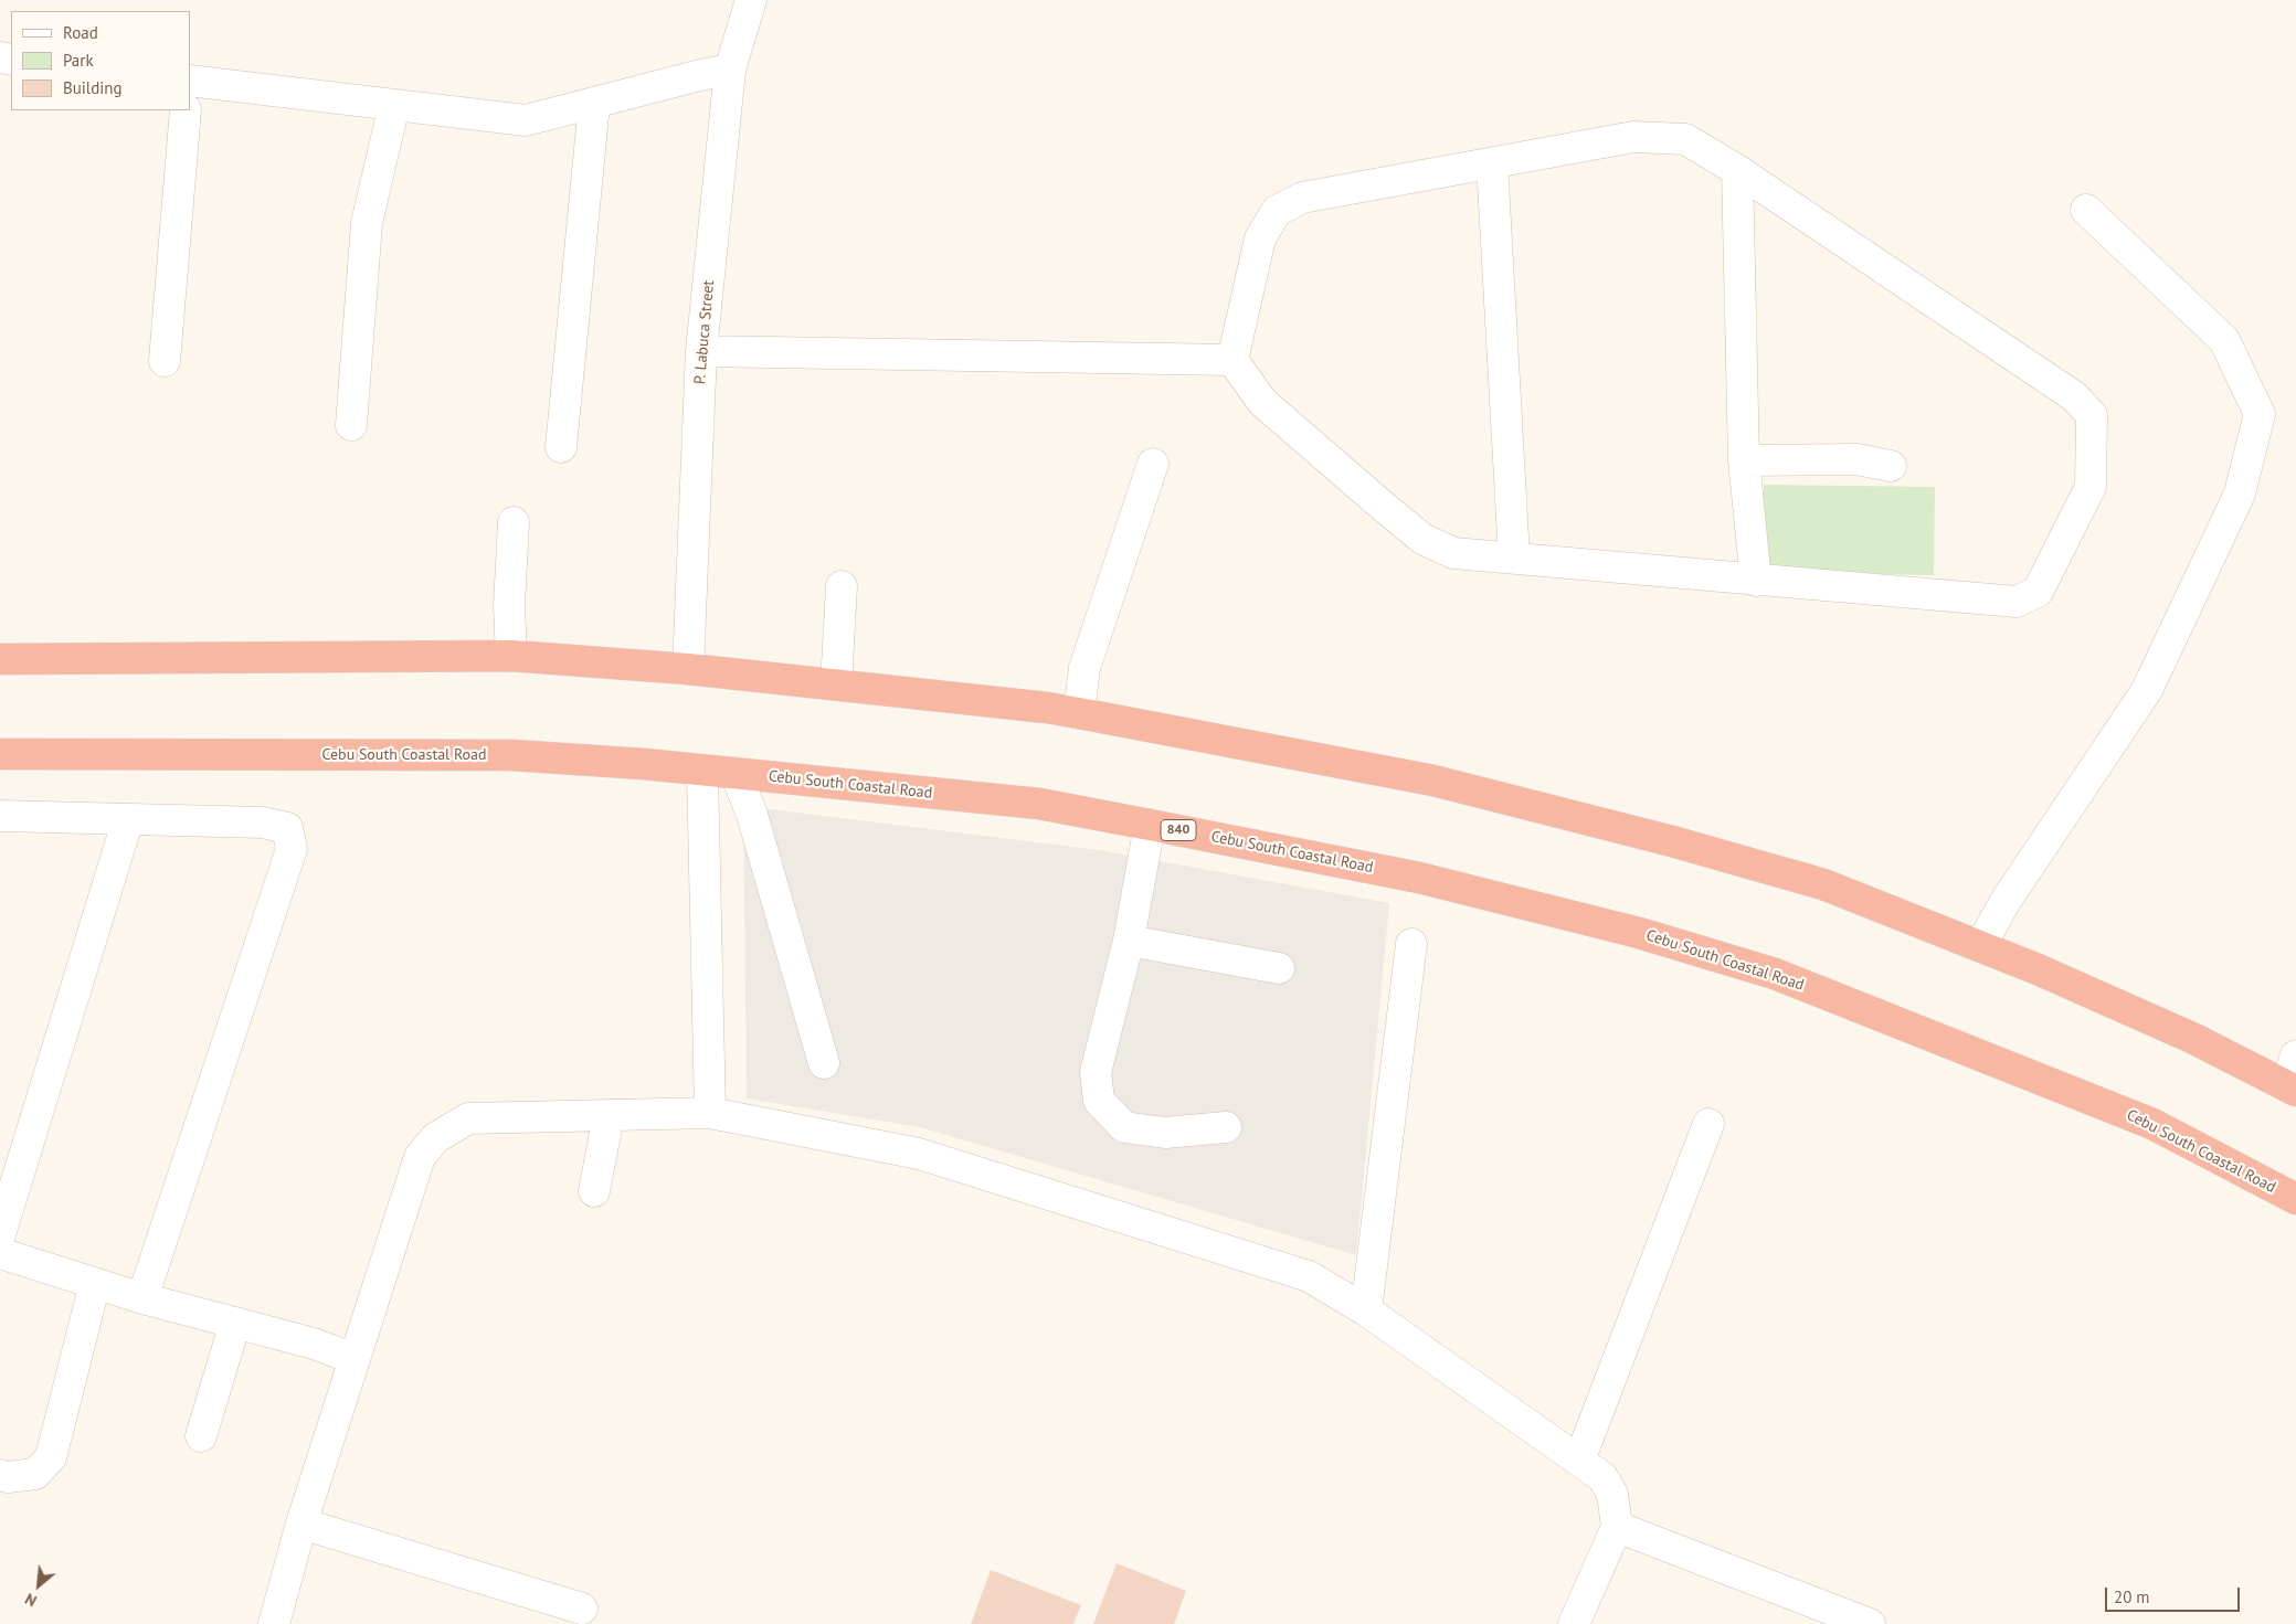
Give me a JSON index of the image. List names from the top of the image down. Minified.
{"streets":{"highway":["Cebu South Coastal Road","840"],"street":["P. Labuca Street"]},"legend":["Road","Park","Building"],"scale_bar":"20 m","north":"bottom left"}
